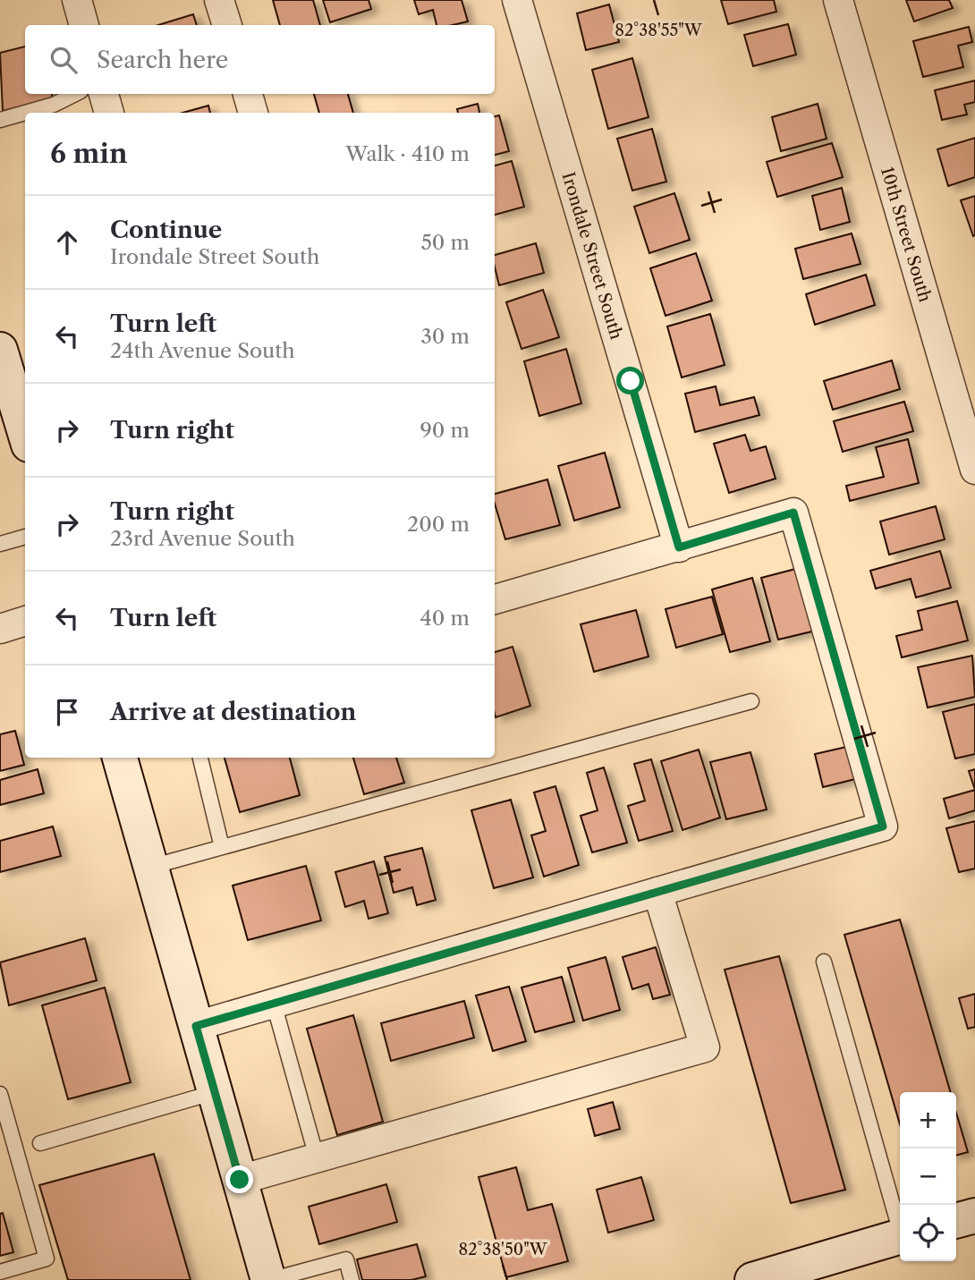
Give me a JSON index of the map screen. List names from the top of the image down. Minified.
{"streets":{"street":["10th Street South","Irondale Street South"]},"page":{"search":"Search here","heading":["6 min","Walk · 410 m"],"list":[["Continue","Irondale Street South","50 m"],["Turn left","24th Avenue South","30 m"],["Turn right","90 m"],["Turn right","23rd Avenue South","200 m"],["Turn left","40 m"],"Arrive at destination"],"map_buttons":["+","−"]},"coordinates":["82°38'55\"W","82°38'50\"W"]}
